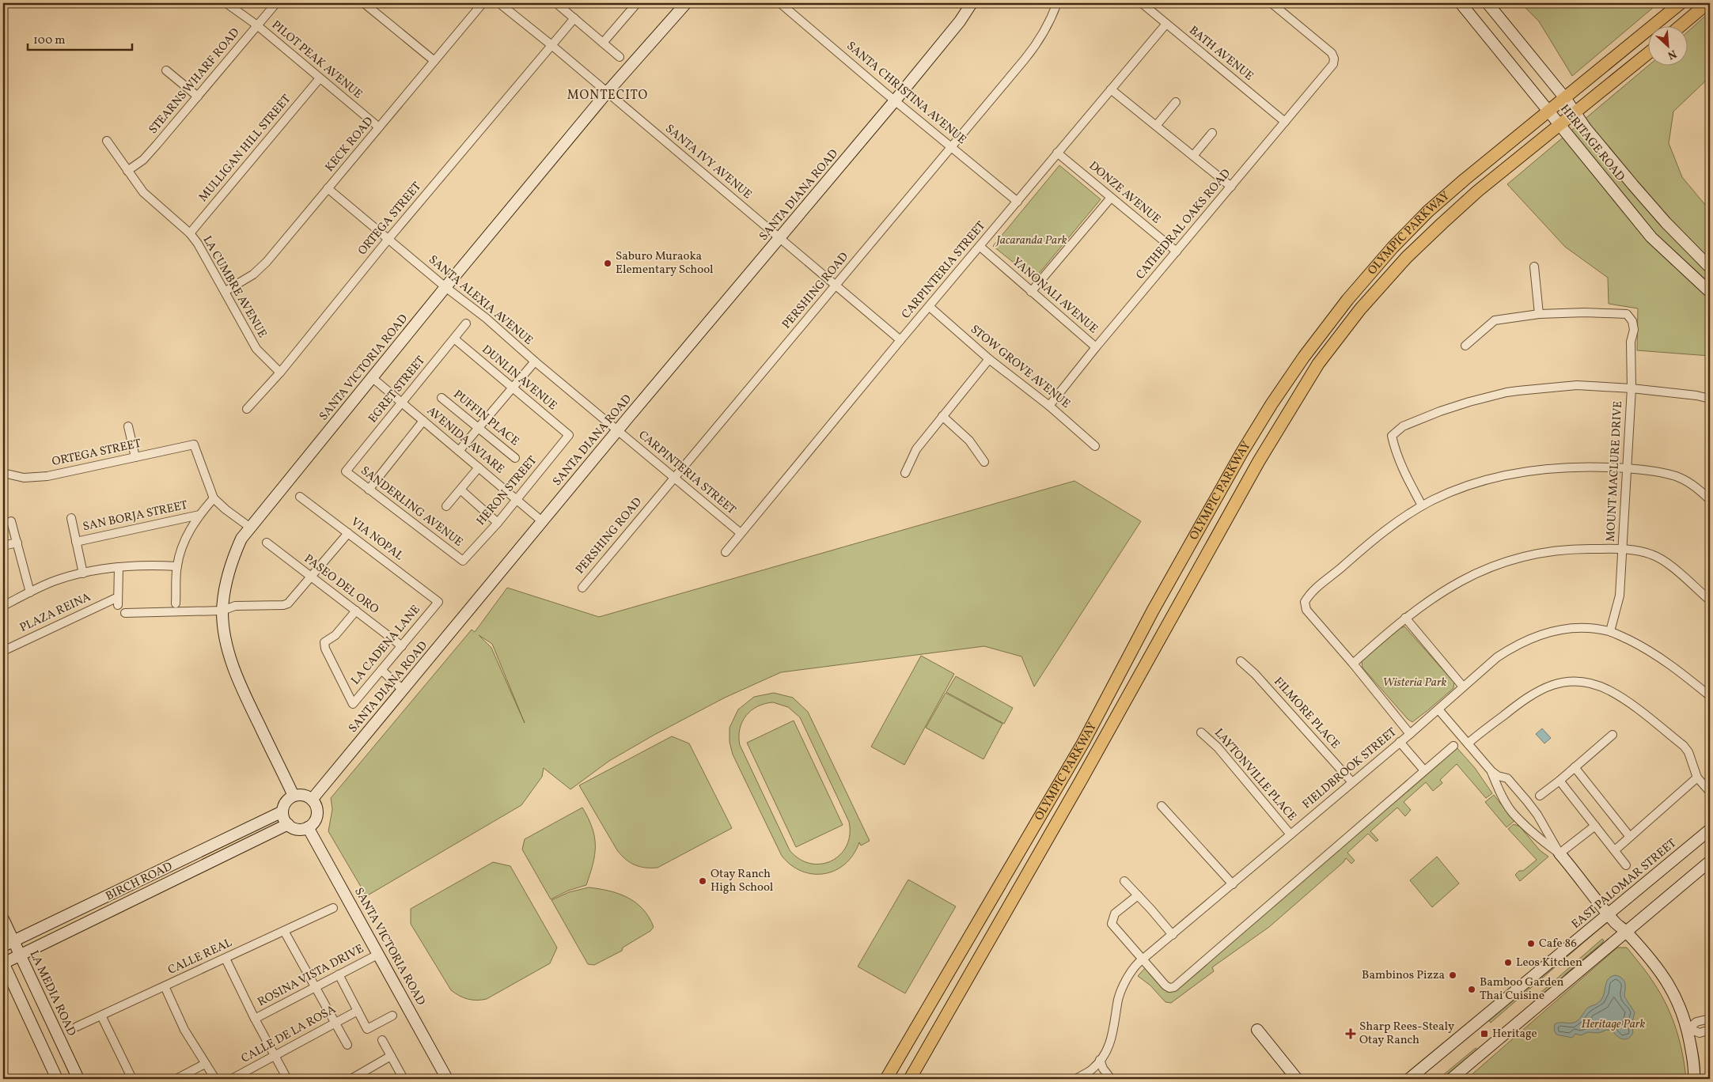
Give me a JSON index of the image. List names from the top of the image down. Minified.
{"streets":{"main road":["OLYMPIC PARKWAY"],"street":["BATH AVENUE","PILOT PEAK AVENUE","STEARNS WHARF ROAD","SANTA CHRISTINA AVENUE","HERITAGE ROAD","KECK ROAD","MULLIGAN HILL STREET","SANTA IVY AVENUE","DONZE AVENUE","SANTA DIANA ROAD","ORTEGA STREET","CATHEDRAL OAKS ROAD","CARPINTERIA STREET","LA CUMBRE AVENUE","PERSHING ROAD","YANONALI AVENUE","SANTA ALEXIA AVENUE","STOW GROVE AVENUE","SANTA VICTORIA ROAD","DUNLIN AVENUE","EGRET STREET","PUFFIN PLACE","AVENIDA AVIARE","MOUNT MACLURE DRIVE","HERON STREET","SANDERLING AVENUE","SAN BORJA STREET","VIA NOPAL","PASEO DEL ORO","PLAZA REINA","LA CADENA LANE","FILMORE PLACE","FIELDBROOK STREET","LAYTONVILLE PLACE","BIRCH ROAD","EAST PALOMAR STREET","CALLE REAL","ROSINA VISTA DRIVE","LA MEDIA ROAD","CALLE DE LA ROSA"]},"crossings":[["BATH AVENUE","CATHEDRAL OAKS ROAD"],["BATH AVENUE","CARPINTERIA STREET"],["PILOT PEAK AVENUE","STEARNS WHARF ROAD"],["PILOT PEAK AVENUE","KECK ROAD"],["PILOT PEAK AVENUE","MULLIGAN HILL STREET"],["STEARNS WHARF ROAD","LA CUMBRE AVENUE"],["SANTA CHRISTINA AVENUE","SANTA DIANA ROAD"],["SANTA CHRISTINA AVENUE","CARPINTERIA STREET"],["SANTA CHRISTINA AVENUE","PERSHING ROAD"],["HERITAGE ROAD","OLYMPIC PARKWAY"],["KECK ROAD","LA CUMBRE AVENUE"],["KECK ROAD","SANTA ALEXIA AVENUE"],["MULLIGAN HILL STREET","LA CUMBRE AVENUE"],["SANTA IVY AVENUE","SANTA DIANA ROAD"],["SANTA IVY AVENUE","ORTEGA STREET"],["SANTA IVY AVENUE","CARPINTERIA STREET"],["SANTA IVY AVENUE","PERSHING ROAD"],["SANTA IVY AVENUE","SANTA VICTORIA ROAD"],["DONZE AVENUE","CATHEDRAL OAKS ROAD"],["DONZE AVENUE","CARPINTERIA STREET"],["SANTA DIANA ROAD","CARPINTERIA STREET"],["SANTA DIANA ROAD","SANTA ALEXIA AVENUE"],["SANTA DIANA ROAD","SANTA VICTORIA ROAD"],["SANTA DIANA ROAD","AVENIDA AVIARE"],["SANTA DIANA ROAD","BIRCH ROAD"],["ORTEGA STREET","LA CUMBRE AVENUE"],["ORTEGA STREET","SANTA ALEXIA AVENUE"],["CATHEDRAL OAKS ROAD","YANONALI AVENUE"],["CATHEDRAL OAKS ROAD","STOW GROVE AVENUE"],["CARPINTERIA STREET","PERSHING ROAD"],["CARPINTERIA STREET","YANONALI AVENUE"],["CARPINTERIA STREET","SANTA ALEXIA AVENUE"],["CARPINTERIA STREET","STOW GROVE AVENUE"],["SANTA ALEXIA AVENUE","SANTA VICTORIA ROAD"],["SANTA VICTORIA ROAD","AVENIDA AVIARE"],["SANTA VICTORIA ROAD","BIRCH ROAD"],["SANTA VICTORIA ROAD","ROSINA VISTA DRIVE"],["DUNLIN AVENUE","EGRET STREET"],["DUNLIN AVENUE","HERON STREET"],["EGRET STREET","AVENIDA AVIARE"],["EGRET STREET","SANDERLING AVENUE"],["AVENIDA AVIARE","HERON STREET"],["MOUNT MACLURE DRIVE","FIELDBROOK STREET"],["HERON STREET","SANDERLING AVENUE"],["VIA NOPAL","LA CADENA LANE"],["PASEO DEL ORO","LA CADENA LANE"],["FILMORE PLACE","FIELDBROOK STREET"],["FIELDBROOK STREET","LAYTONVILLE PLACE"],["BIRCH ROAD","LA MEDIA ROAD"]],"districts":["MONTECITO"],"parks":["Jacaranda Park","Wisteria Park","Heritage Park"],"places":{"other":["Saburo Muraoka Elementary School","Otay Ranch High School","Cafe 86","Leos Kitchen","Bambinos Pizza","Bamboo Garden Thai Cuisine"],"health":["Sharp Rees-Stealy Otay Ranch"],"transit":["Heritage"]},"scale_bar":"100 m","north":"bottom right"}
